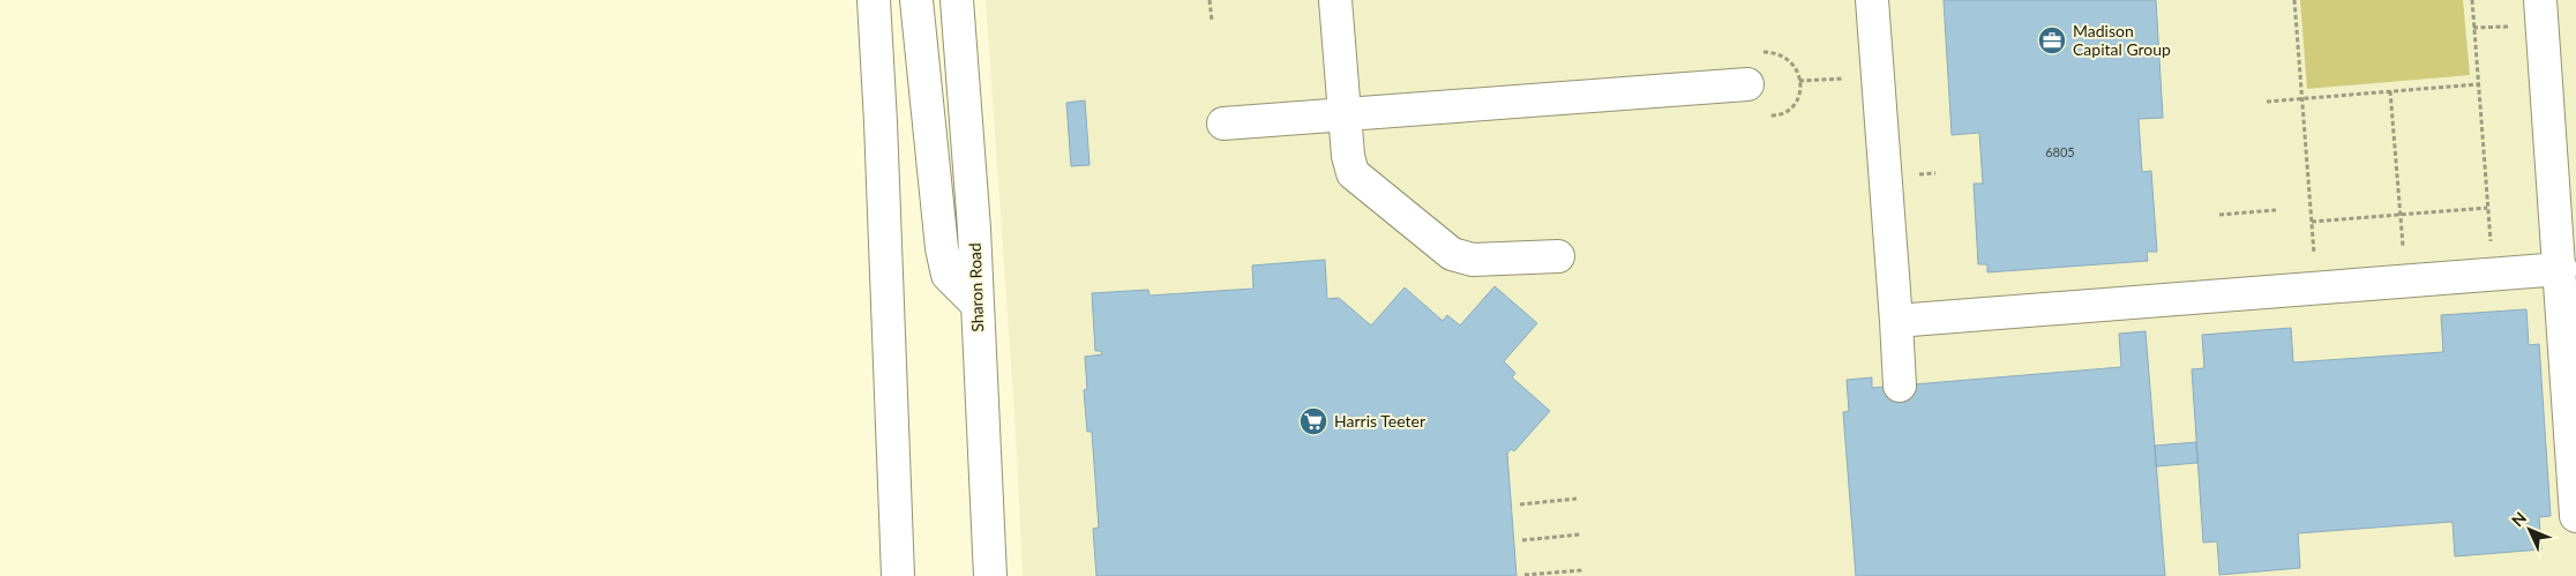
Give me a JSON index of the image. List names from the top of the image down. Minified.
{"streets":{"main road":["Sharon Road"]},"places":{"office":["Madison Capital Group"],"supermarket":["Harris Teeter"]},"house_numbers":["6805"],"north":"top left"}
